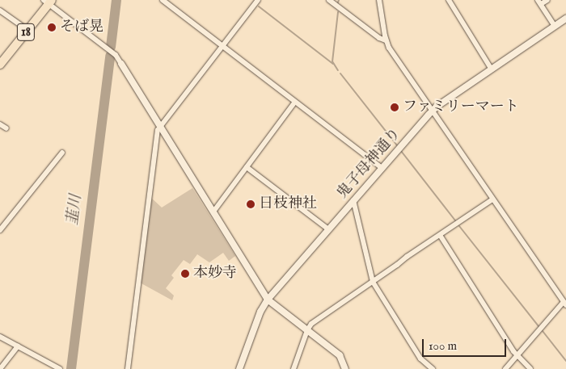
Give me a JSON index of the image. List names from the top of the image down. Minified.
{"streets":{"main road":["18"],"street":["鬼子母神通り"]},"water":["韮川"],"places":["そば晃","ファミリーマート","日枝神社","本妙寺"],"scale_bar":"100 m"}
